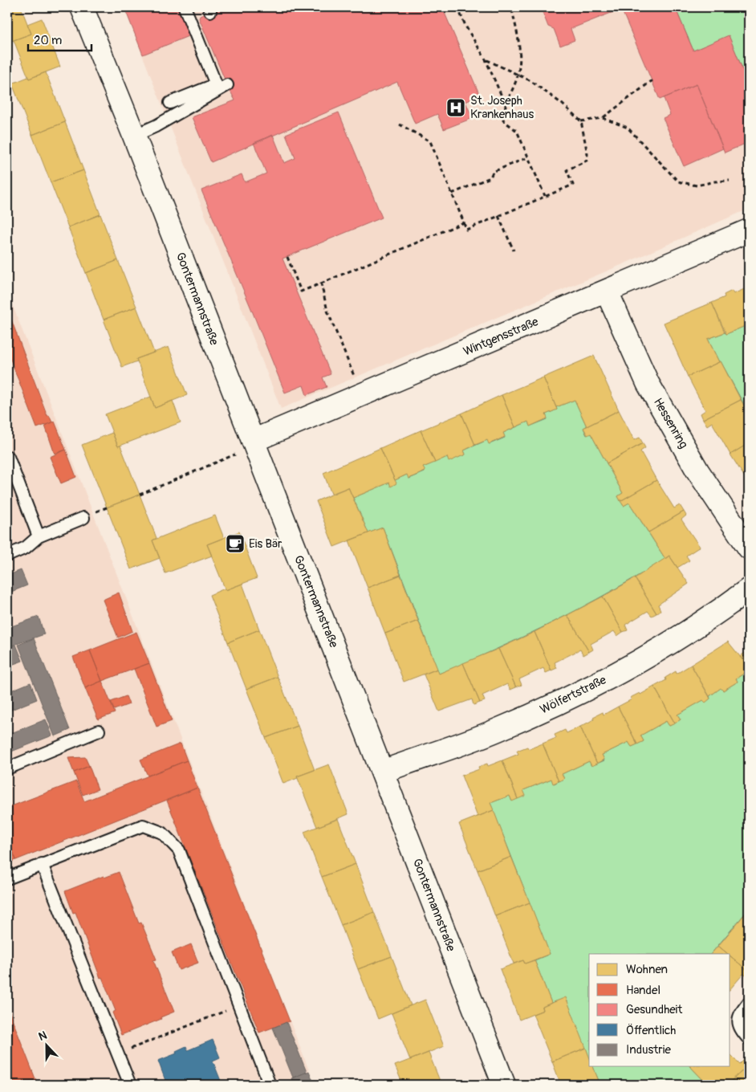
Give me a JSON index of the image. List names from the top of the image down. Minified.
{"streets":{"street":["Gontermannstraße","Wintgensstraße","Hessenring","Wölfertstraße"]},"crossings":[["Gontermannstraße","Wintgensstraße"],["Gontermannstraße","Wölfertstraße"],["Wintgensstraße","Hessenring"]],"places":{"hospital":["St. Joseph Krankenhaus"],"cafe":["Eis Bär"]},"legend":["Wohnen","Handel","Gesundheit","Öffentlich","Industrie"],"scale_bar":"20 m","north":"top"}
